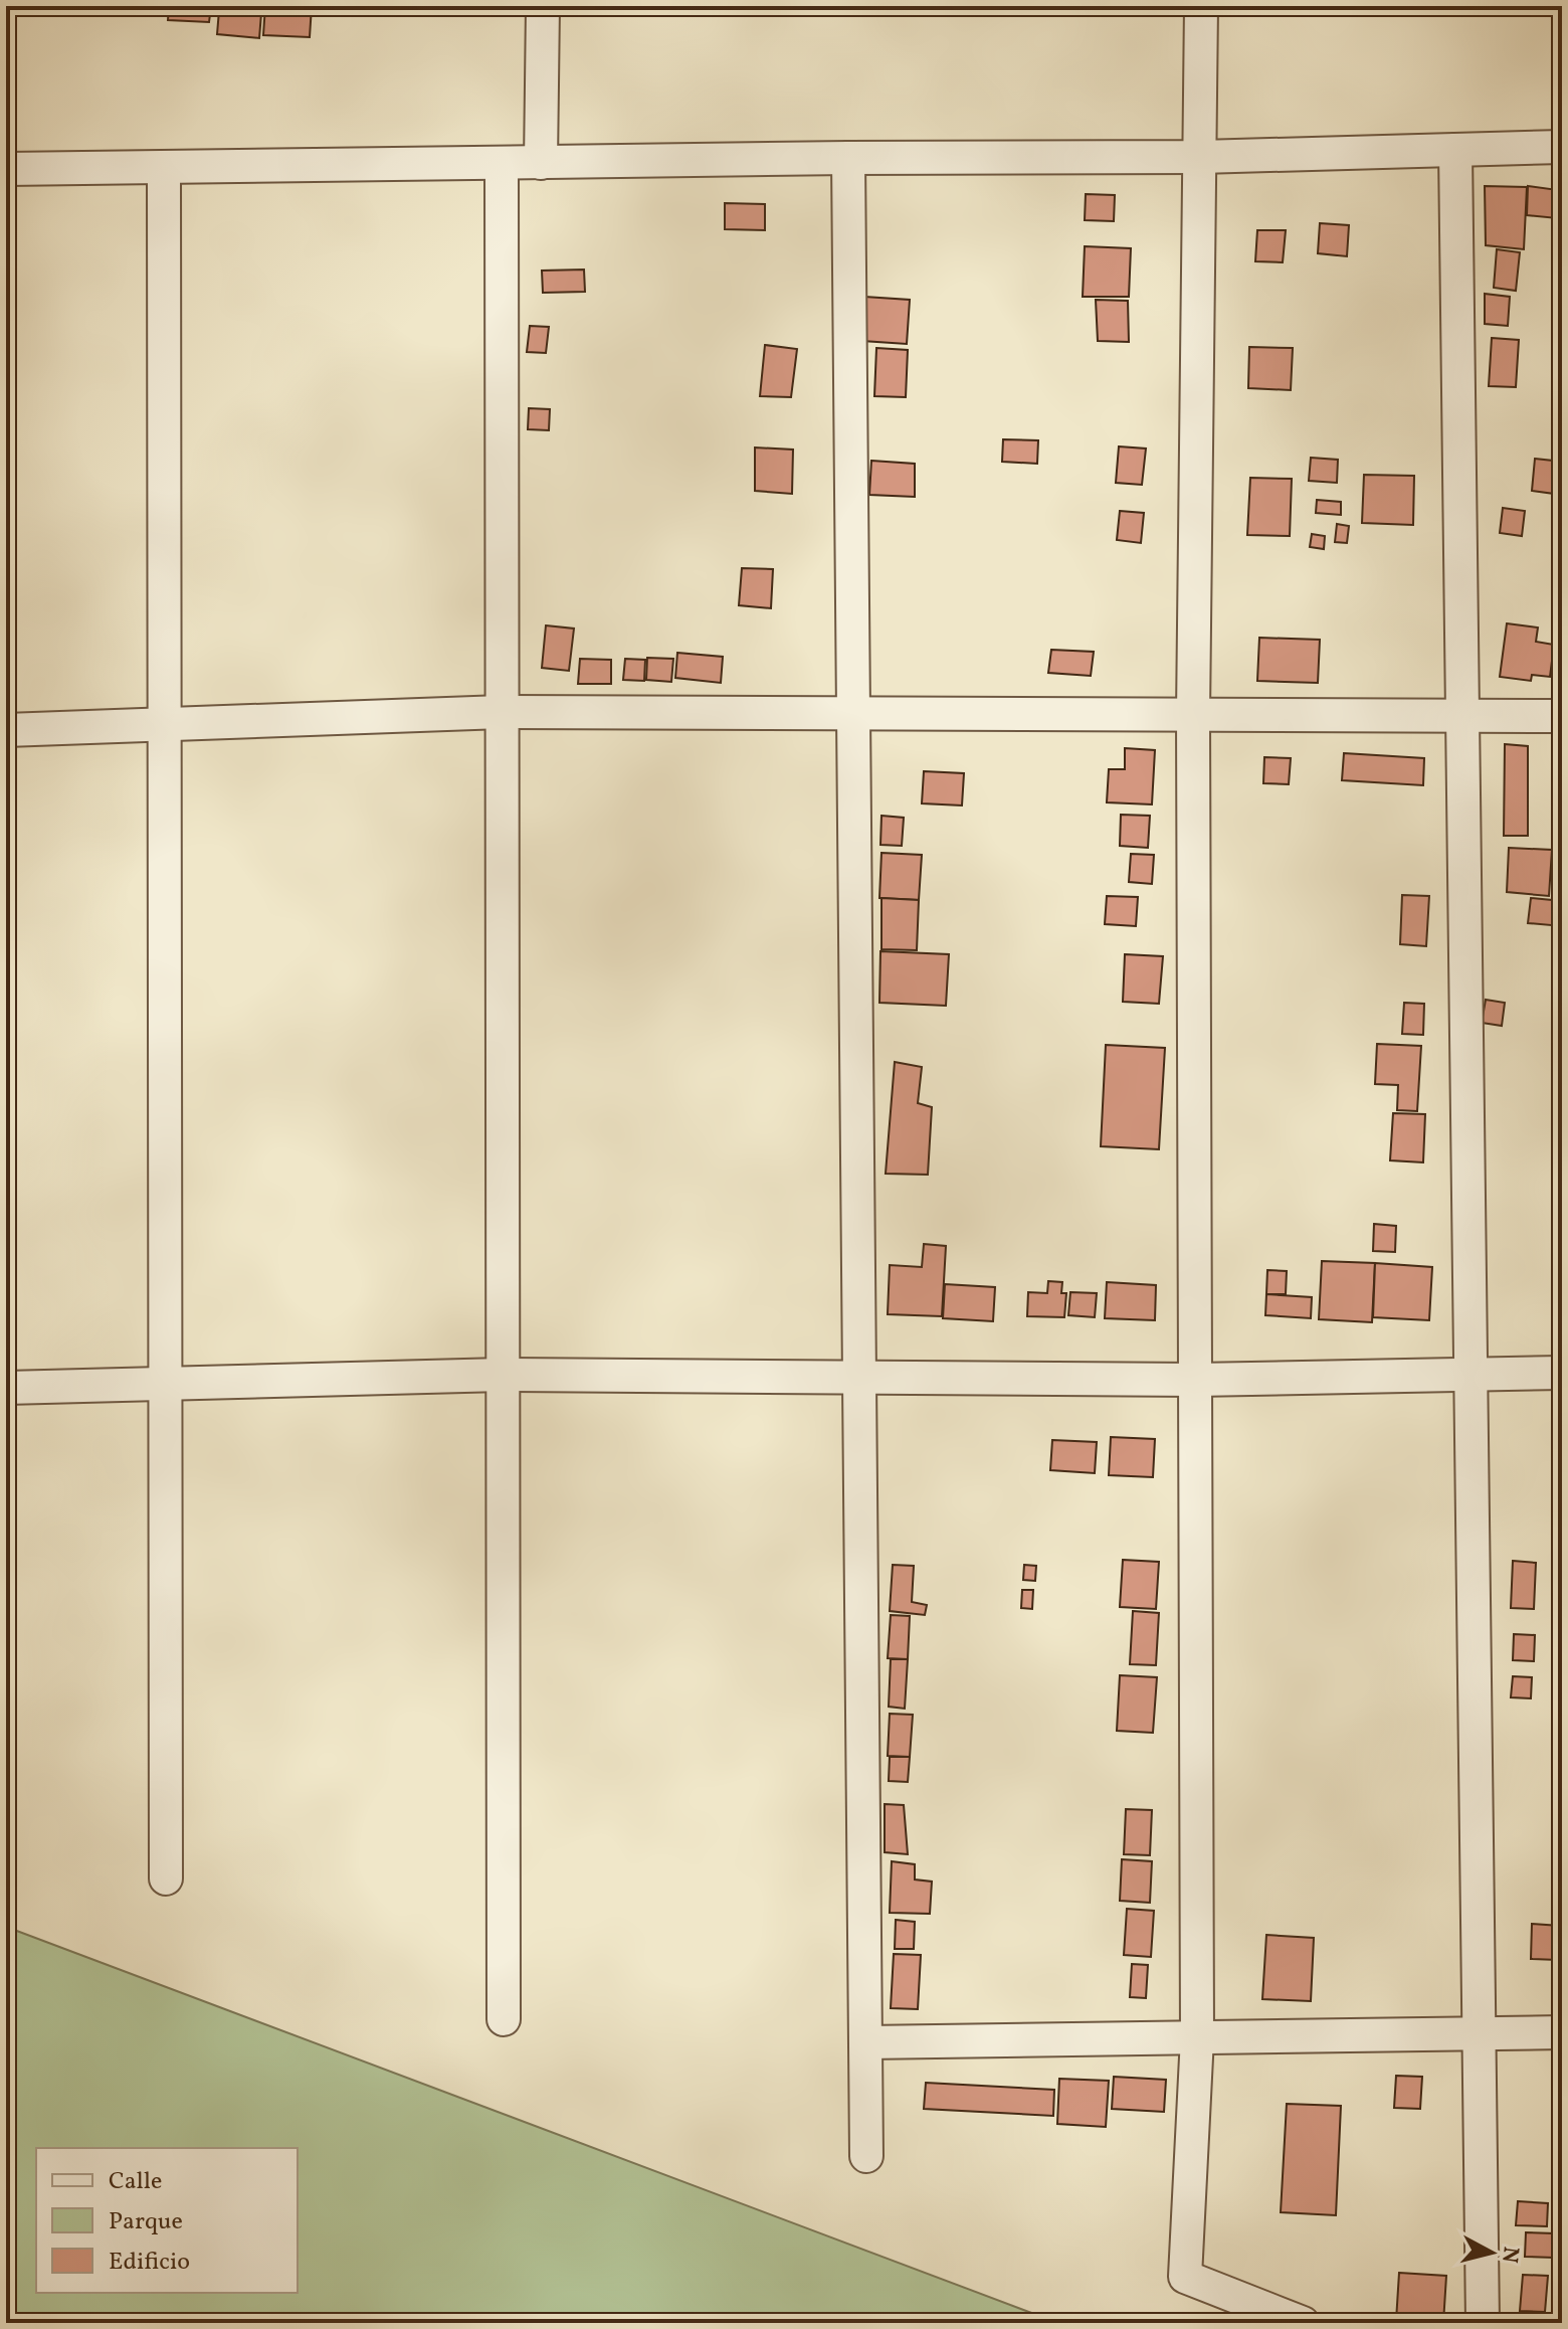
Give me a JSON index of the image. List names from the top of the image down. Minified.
{"legend":["Calle","Parque","Edificio"],"north":"right"}
